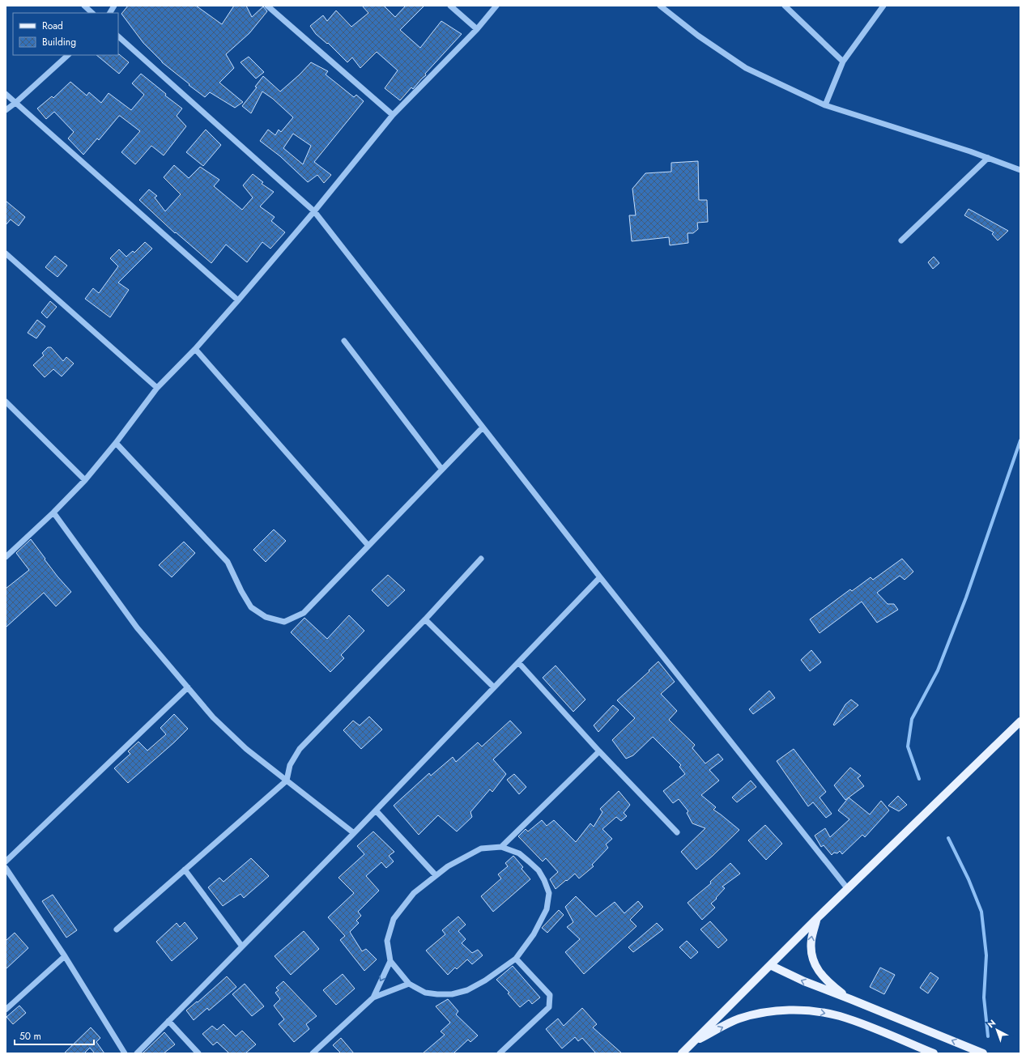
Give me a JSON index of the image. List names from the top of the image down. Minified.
{"legend":["Road","Building"],"scale_bar":"50 m","north":"top left"}
